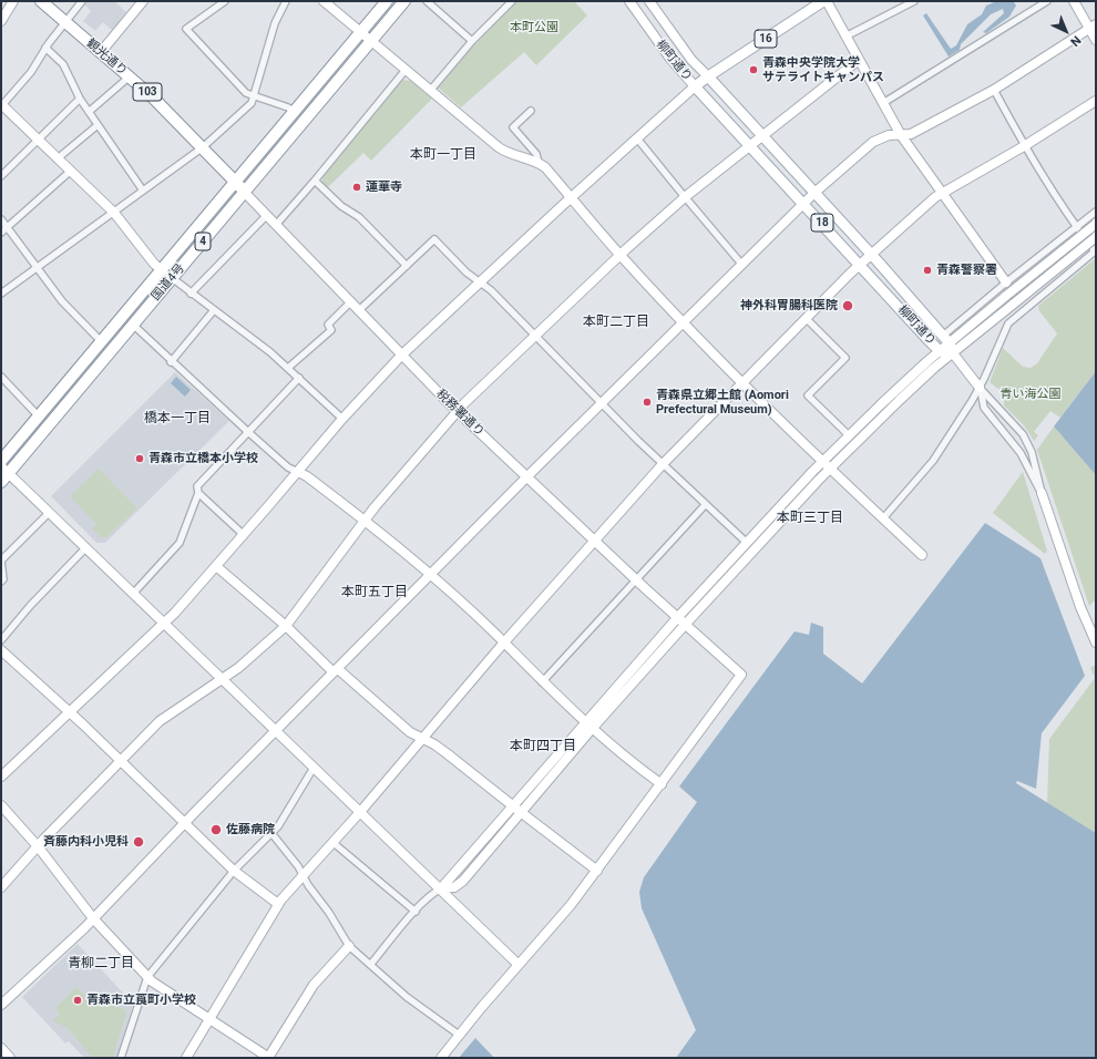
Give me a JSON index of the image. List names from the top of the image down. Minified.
{"streets":{"highway":["観光通り","103","4","国道4号"],"main road":["16","柳町通り","18"],"street":["税務署通り"]},"crossings":[["16","柳町通り"],["観光通り","国道4号"],["観光通り","税務署通り"],["国道4号","税務署通り"]],"districts":["本町一丁目","本町二丁目","橋本一丁目","本町三丁目","本町五丁目","本町四丁目","青柳二丁目"],"parks":["本町公園","青い海公園"],"places":["青森中央学院大学 サテライトキャンパス","蓮華寺","青森警察署","神外科胃腸科医院","青森県立郷土館 (Aomori Prefectural Museum)","青森市立橋本小学校","佐藤病院","斉藤内科小児科","青森市立莨町小学校"],"north":"bottom right"}
